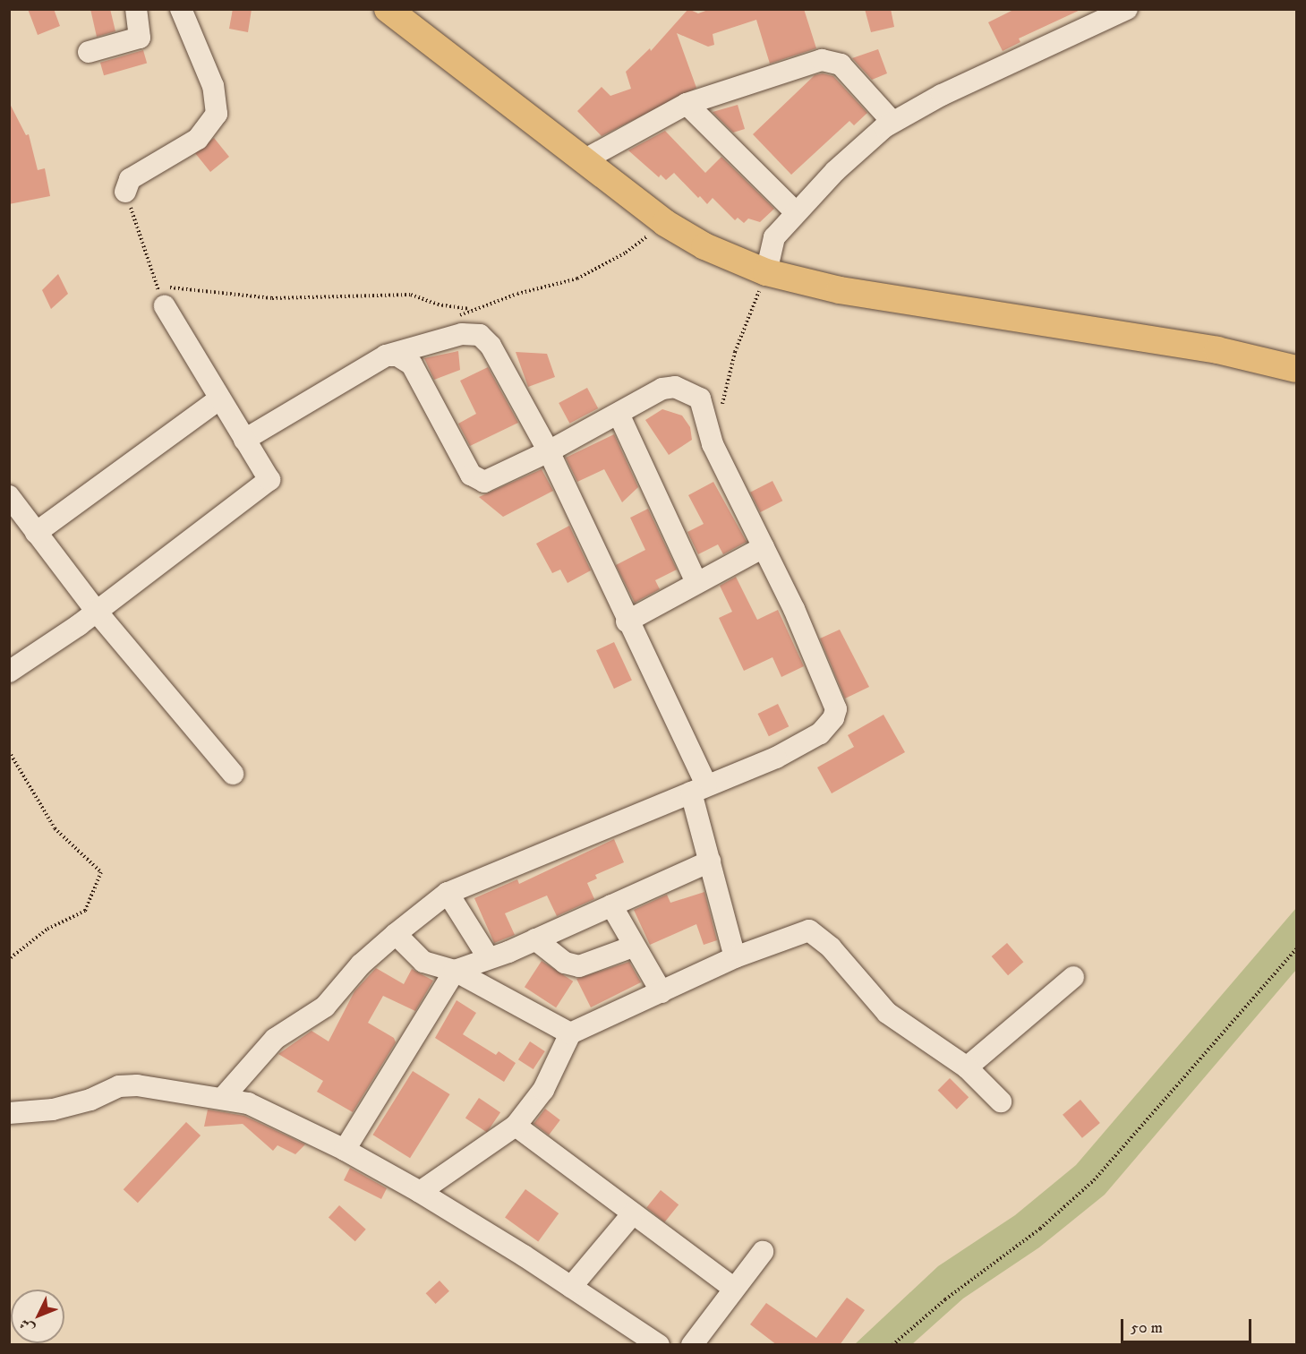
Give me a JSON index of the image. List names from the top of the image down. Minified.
{"scale_bar":"50 m","north":"bottom left"}
